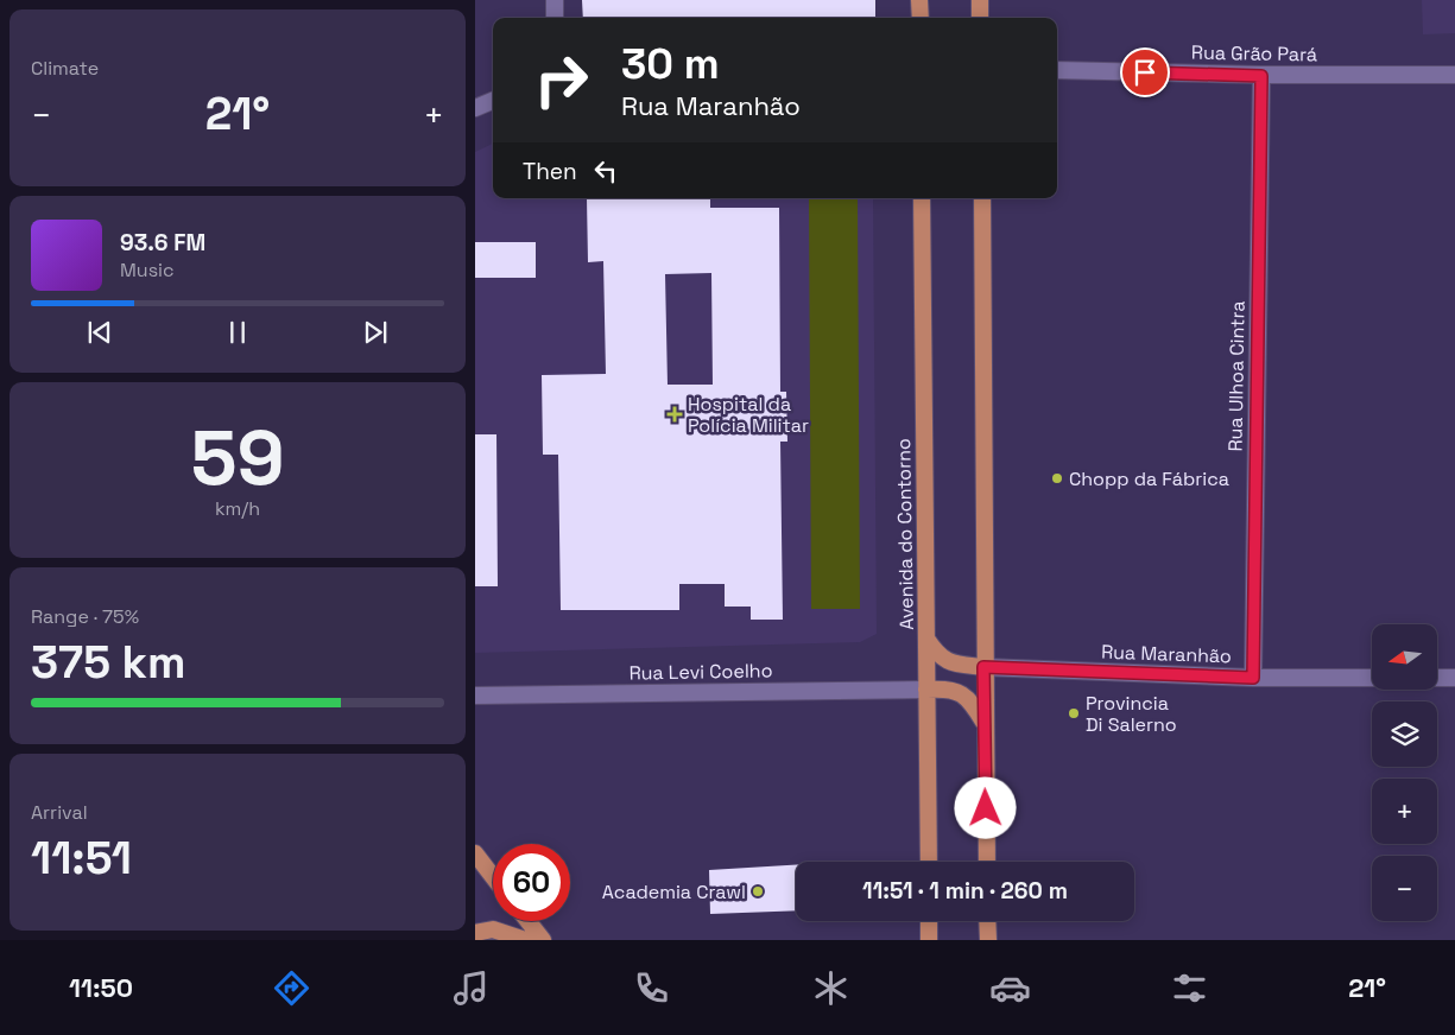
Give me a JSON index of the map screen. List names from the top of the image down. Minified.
{"streets":{"main road":["Avenida do Contorno"],"street":["Rua Grão Pará","Rua Ulhoa Cintra","Rua Maranhão","Rua Levi Coelho"]},"crossings":[["Rua Grão Pará","Rua Ulhoa Cintra"],["Rua Ulhoa Cintra","Rua Maranhão"],["Avenida do Contorno","Rua Levi Coelho"]],"places":{"health":["Hospital da Polícia Militar"],"other":["Chopp da Fábrica","Provincia Di Salerno","Academia Crawl"]},"north":"left","page":{"tile":["Climate",["59","km/h"],["Range · 75%","375 km"],["Arrival","11:51"]],"turn":["30 m","Rua Maranhão"],"heat":["−","21°","+"],"then":"Then","song":["93.6 FM","Music"],"map_buttons":["+","−"],"limit":"60","trip":"11:51 · 1 min · 260 m","tabs":["11:50","21°"]}}
